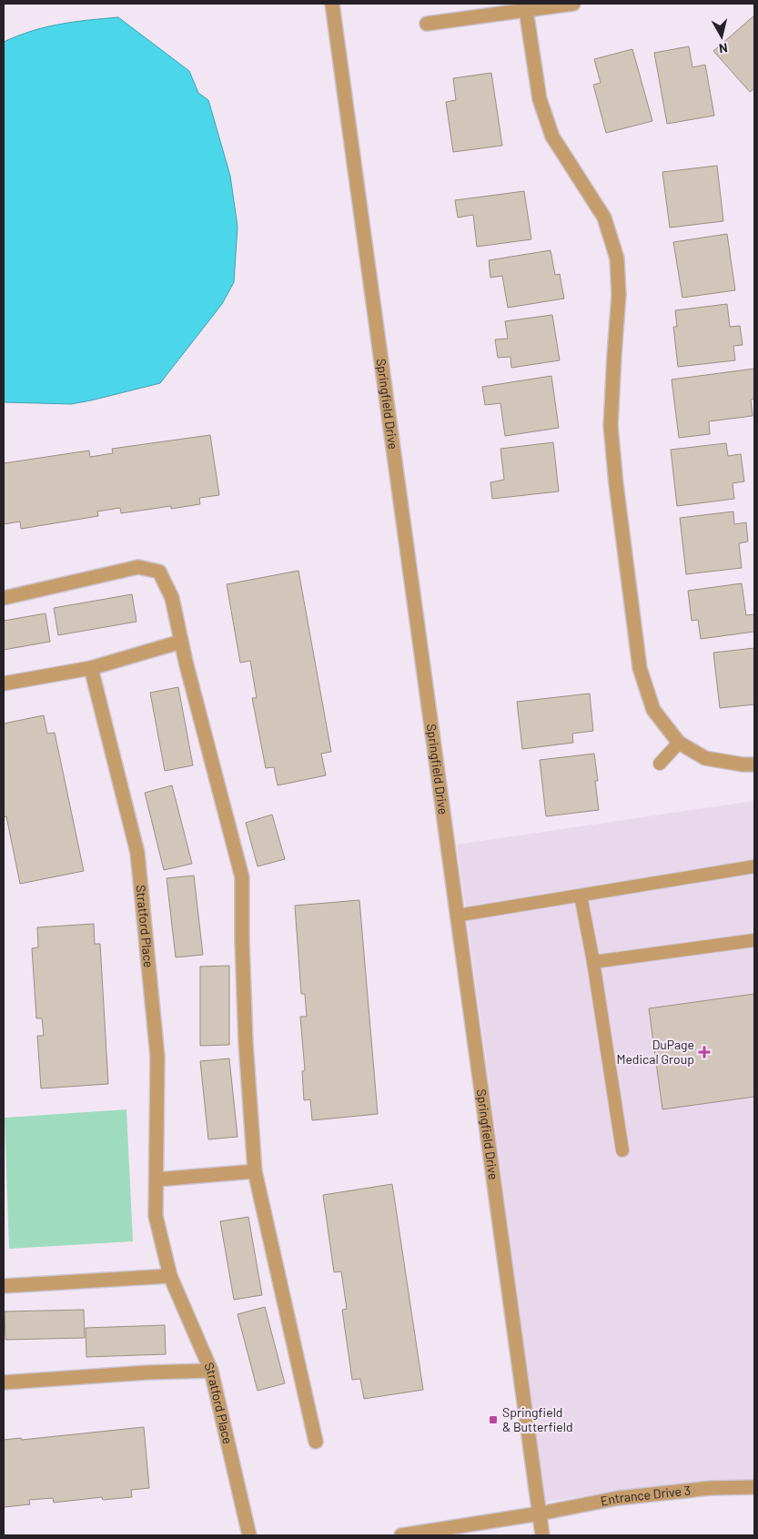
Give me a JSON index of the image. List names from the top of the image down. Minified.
{"streets":{"street":["Springfield Drive","Stratford Place","Entrance Drive 3"]},"crossings":[["Springfield Drive","Entrance Drive 3"]],"places":{"health":["DuPage Medical Group"],"transit":["Springfield & Butterfield"]},"north":"bottom"}
